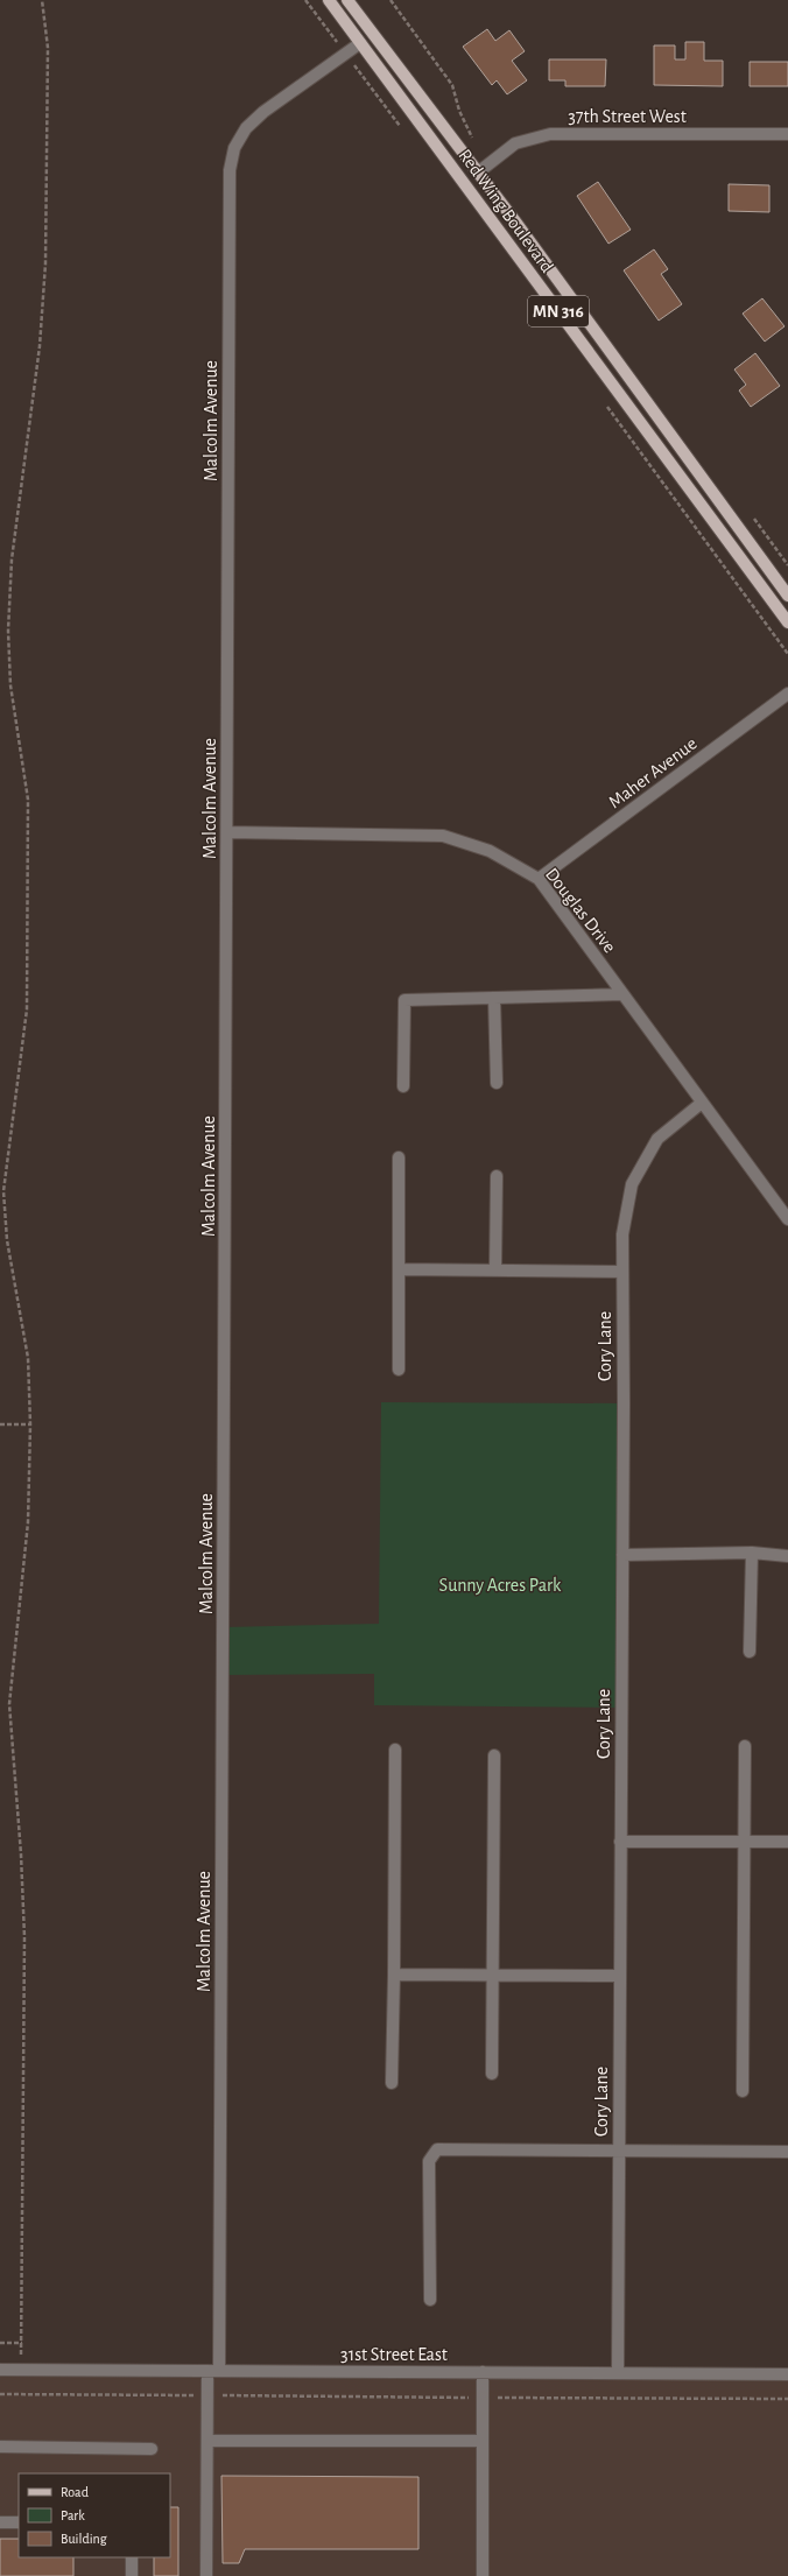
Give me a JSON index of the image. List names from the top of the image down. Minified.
{"streets":{"main road":["Red Wing Boulevard","MN 316"],"street":["37th Street West","Malcolm Avenue","Maher Avenue","Douglas Drive","Cory Lane","31st Street East"]},"crossings":[["37th Street West","Red Wing Boulevard"],["Red Wing Boulevard","Malcolm Avenue"],["Malcolm Avenue","Douglas Drive"],["Malcolm Avenue","31st Street East"],["Maher Avenue","Douglas Drive"],["Douglas Drive","Cory Lane"],["Cory Lane","31st Street East"]],"parks":["Sunny Acres Park"],"legend":["Road","Park","Building"]}
